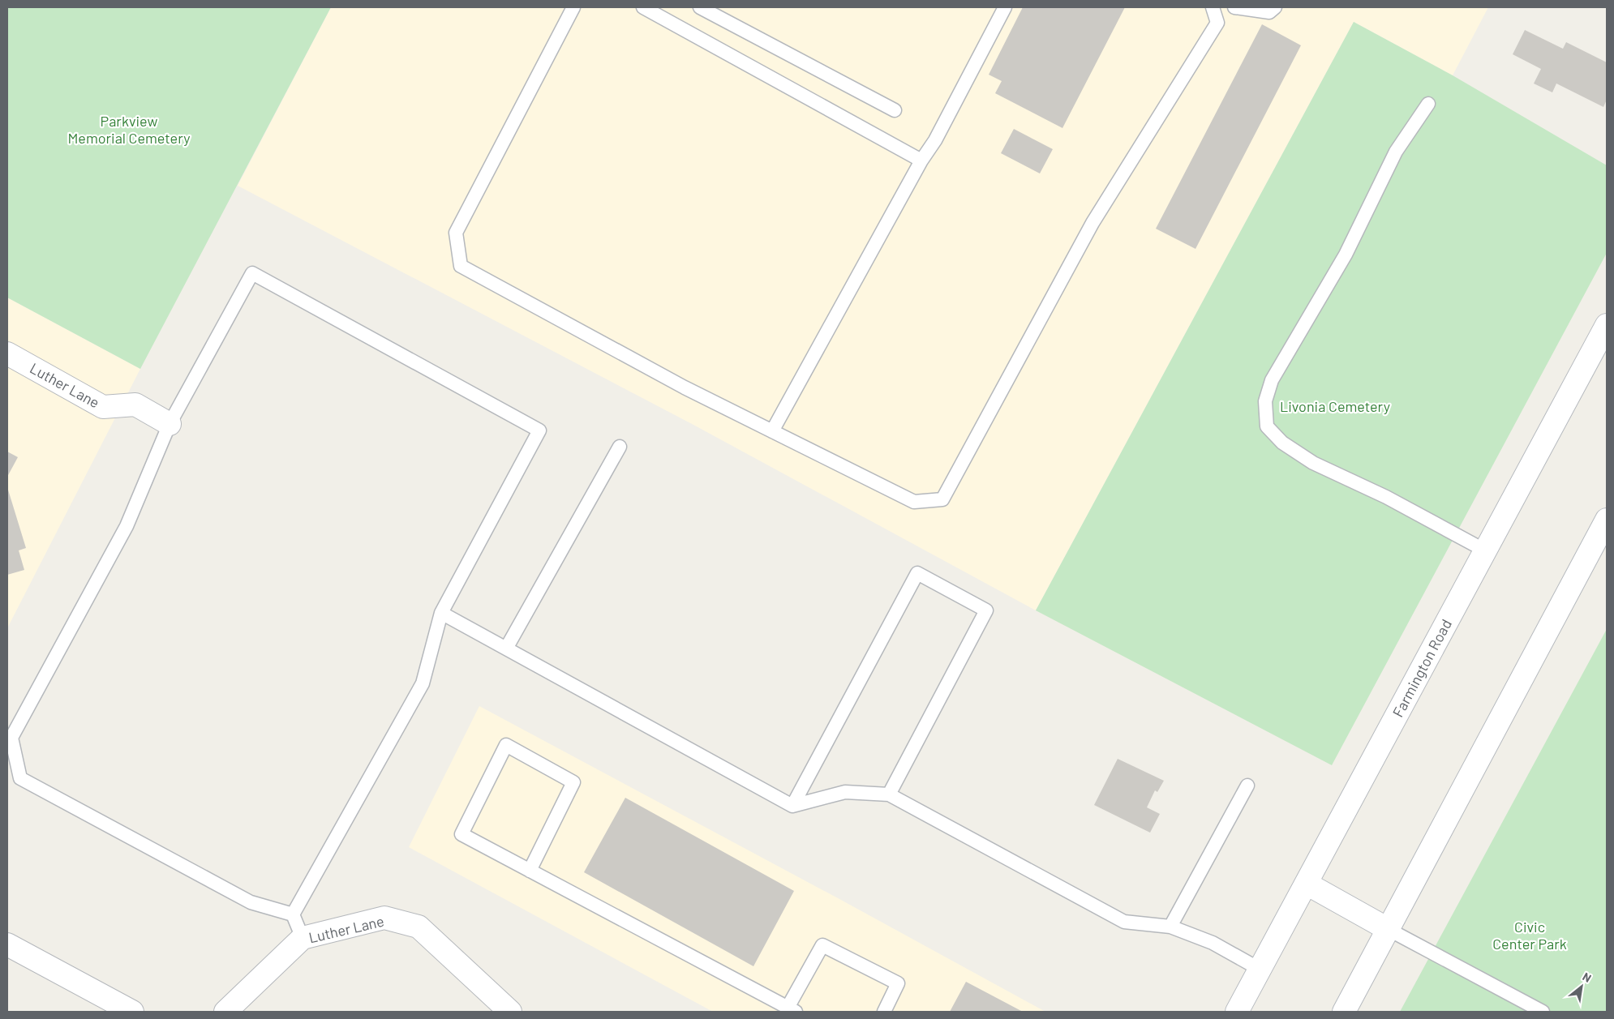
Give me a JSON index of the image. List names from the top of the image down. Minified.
{"streets":{"main road":["Luther Lane","Farmington Road"]},"parks":["Parkview Memorial Cemetery","Livonia Cemetery","Civic Center Park"],"north":"top right"}
